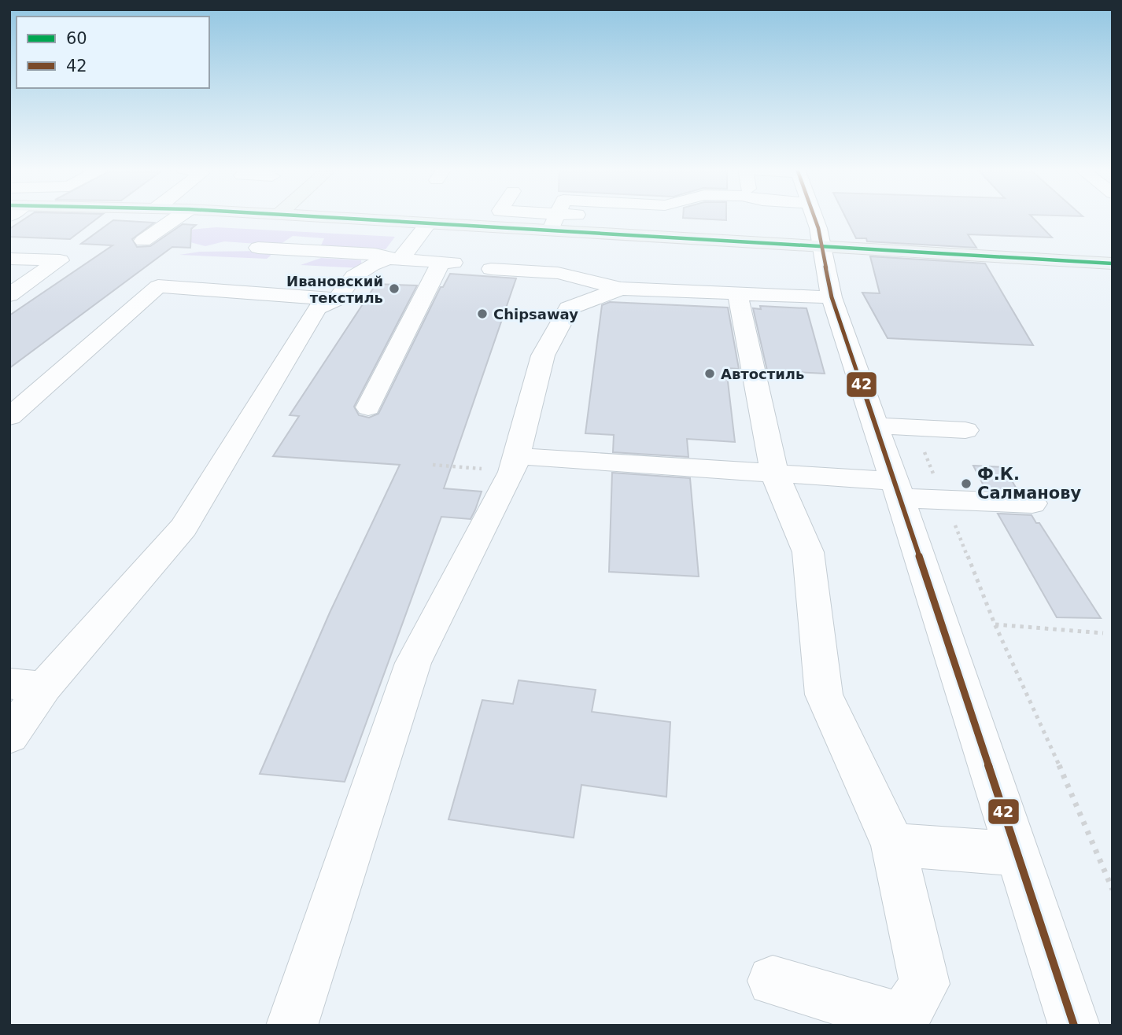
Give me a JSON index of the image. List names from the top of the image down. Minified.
{"places":["Ивановский текстиль","Chipsaway","Автостиль","Ф.К. Салманову"],"lines":["transit line 60","transit line 42"],"legend":["60","42"]}
